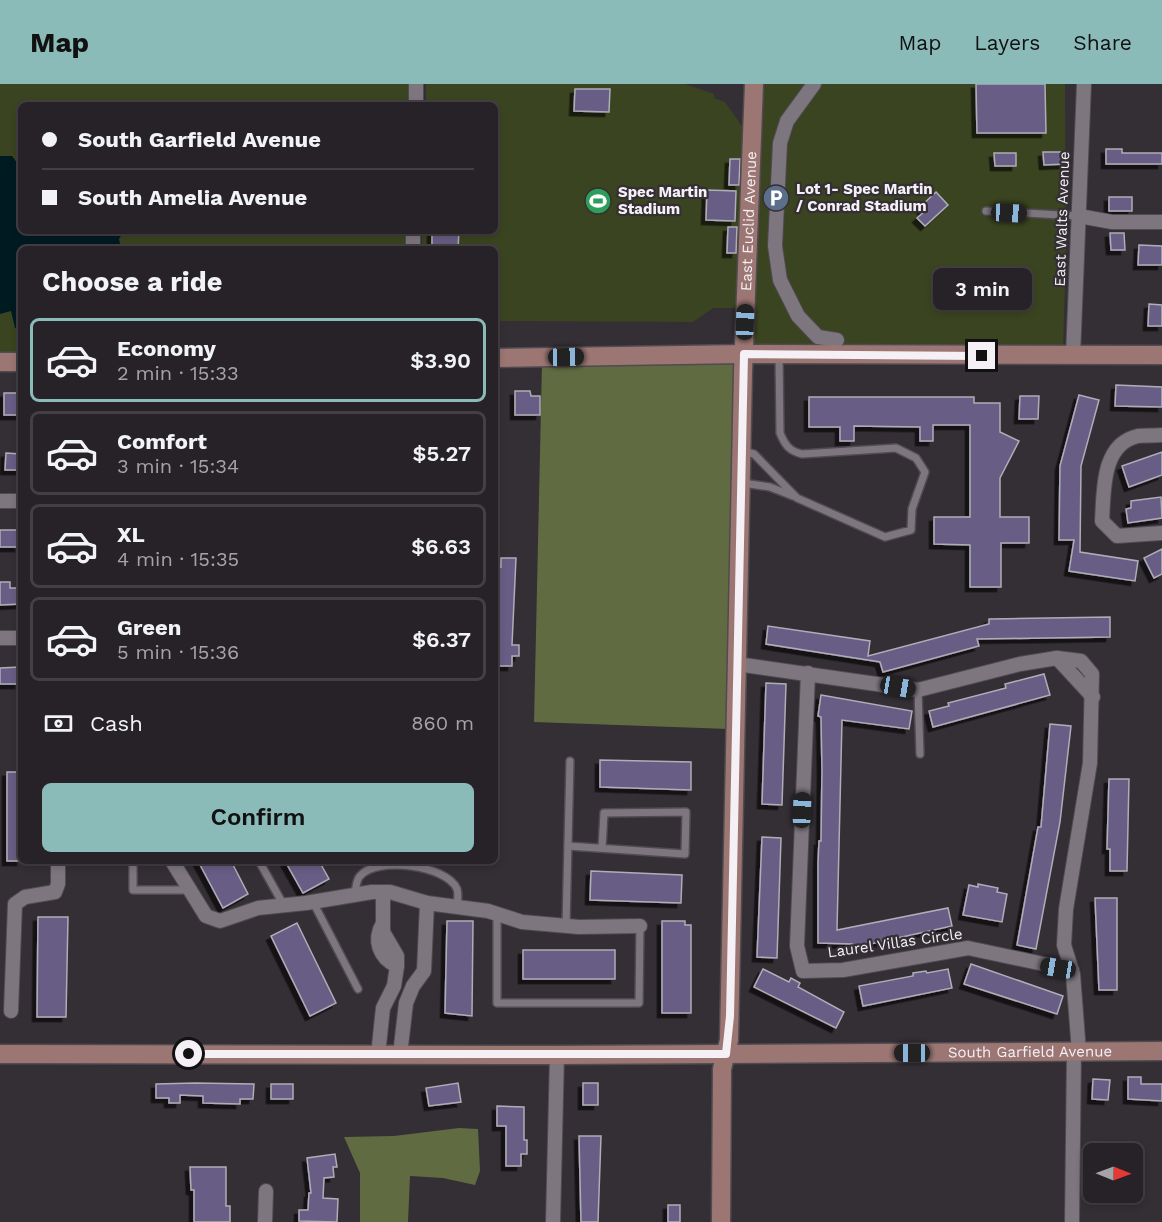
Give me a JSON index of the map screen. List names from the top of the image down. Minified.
{"streets":{"street":["East Walts Avenue","East Euclid Avenue","Laurel Villas Circle","South Garfield Avenue"]},"crossings":[["East Euclid Avenue","South Garfield Avenue"]],"places":{"parking":["Lot 1- Spec Martin / Conrad Stadium"],"sports":["Spec Martin Stadium"]},"north":"right","page":{"header":"Map","nav":["Map","Layers","Share"],"banner":["South Garfield Avenue","South Amelia Avenue"],"heading":"Choose a ride","bubble":"3 min","list":[{"name":"Economy","note":"2 min · 15:33","value":"$3.90"},{"name":"Comfort","note":"3 min · 15:34","value":"$5.27"},{"name":"XL","note":"4 min · 15:35","value":"$6.63"},{"name":"Green","note":"5 min · 15:36","value":"$6.37"}],"pay":["Cash","860 m"],"buttons":"Confirm"}}
